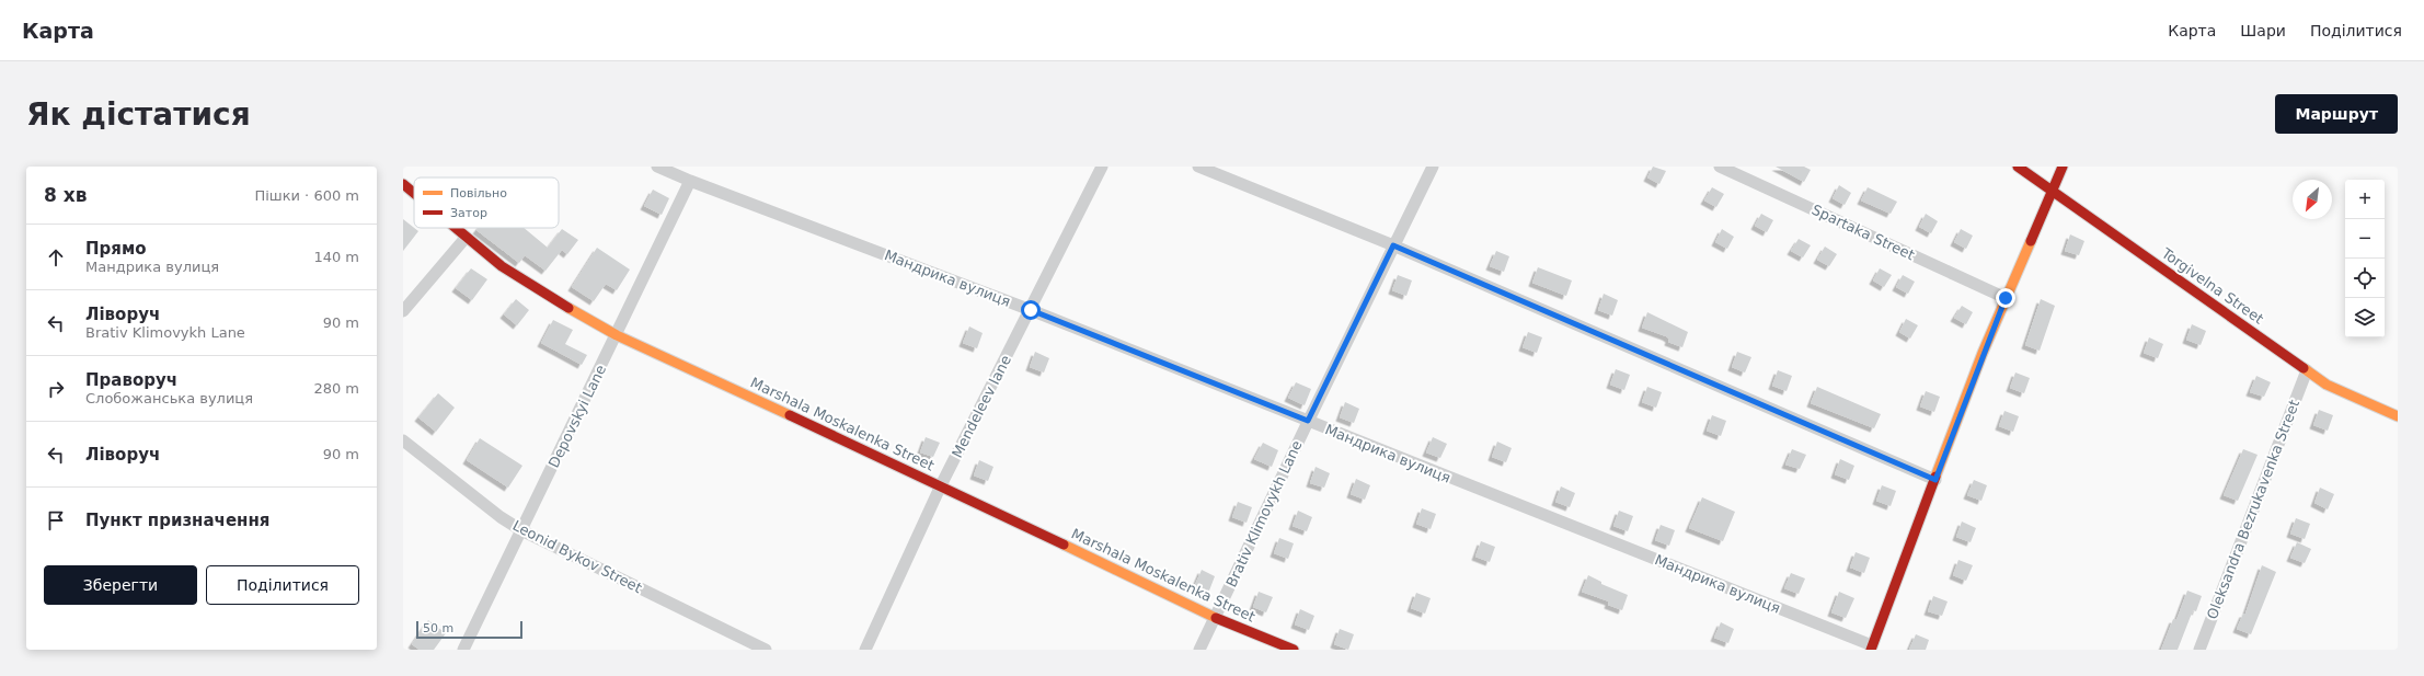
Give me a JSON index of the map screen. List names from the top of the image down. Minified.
{"streets":{"street":["Spartaka Street","Мандрика вулиця","Torgivelna Street","Mendeleev lane","Depovskyi Lane","Marshala Moskalenka Street","Oleksandra Bezrukavenka Street","Brativ Klimovykh Lane","Leonid Bykov Street"]},"crossings":[["Мандрика вулиця","Mendeleev lane"],["Мандрика вулиця","Depovskyi Lane"],["Мандрика вулиця","Brativ Klimovykh Lane"],["Torgivelna Street","Oleksandra Bezrukavenka Street"],["Mendeleev lane","Marshala Moskalenka Street"],["Depovskyi Lane","Marshala Moskalenka Street"],["Depovskyi Lane","Leonid Bykov Street"],["Marshala Moskalenka Street","Brativ Klimovykh Lane"]],"legend":["Повільно","Затор"],"scale_bar":"50 m","north":"bottom left","page":{"header":"Карта","nav":["Карта","Шари","Поділитися"],"buttons":["Маршрут",["Зберегти","Поділитися"]],"title":"Як дістатися","heading":["8 хв","Пішки · 600 m"],"map_buttons":["+","−"],"list":[["Прямо","Мандрика вулиця","140 m"],["Ліворуч","Brativ Klimovykh Lane","90 m"],["Праворуч","Слобожанська вулиця","280 m"],["Ліворуч","90 m"],"Пункт призначення"],"scale":"50 m"}}
